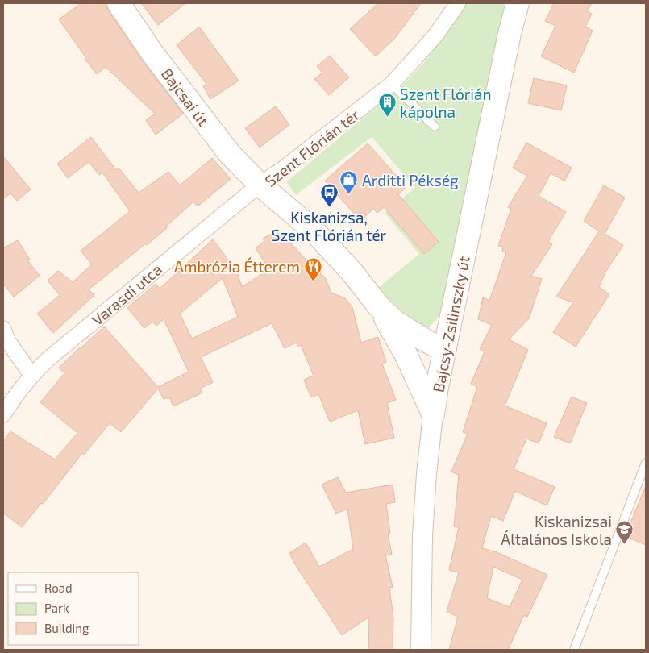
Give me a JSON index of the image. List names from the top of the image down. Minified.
{"streets":{"main road":["Bajcsai út","Szent Flórián tér","Bajcsy-Zsilinszky út"],"street":["Varasdi utca"]},"crossings":[["Bajcsai út","Szent Flórián tér"],["Bajcsai út","Varasdi utca"],["Szent Flórián tér","Varasdi utca"],["Szent Flórián tér","Bajcsy-Zsilinszky út"]],"places":{"building":["Szent Flórián kápolna"],"shop":["Arditti Pékség"],"bus stop":["Kiskanizsa, Szent Flórián tér"],"restaurant":["Ambrózia Étterem"],"school or university":["Kiskanizsai Általános Iskola"]},"legend":["Road","Park","Building"]}
